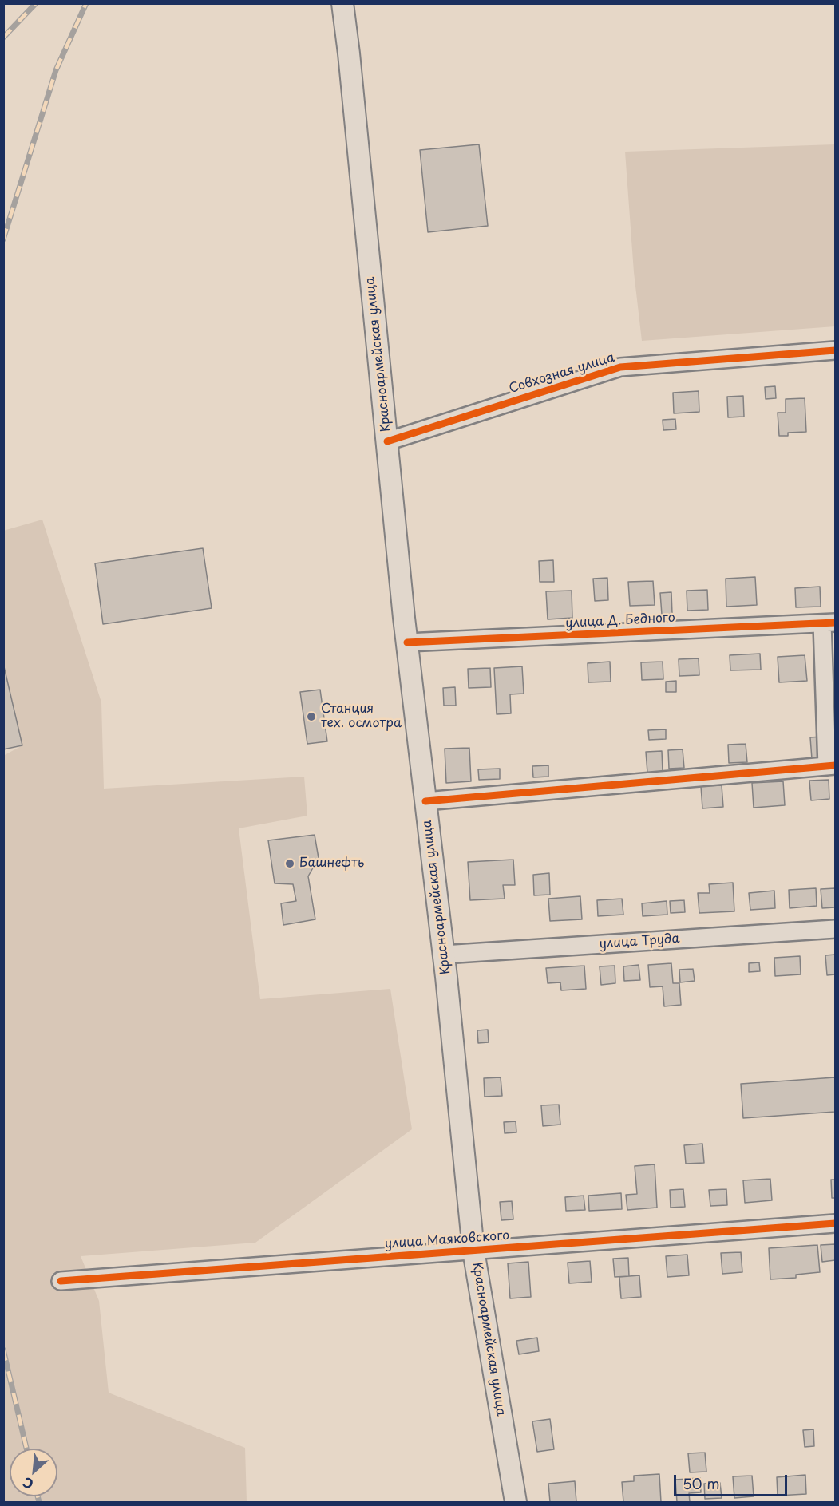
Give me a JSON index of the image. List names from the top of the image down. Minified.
{"streets":{"main road":["Красноармейская улица"],"street":["Совхозная улица","улица Д. Бедного","улица Труда","улица Маяковского"]},"crossings":[["Красноармейская улица","Совхозная улица"],["Красноармейская улица","улица Д. Бедного"],["Красноармейская улица","улица Труда"],["Красноармейская улица","улица Маяковского"]],"places":["Станция тех. осмотра","Башнефть"],"scale_bar":"50 m","north":"bottom left"}
